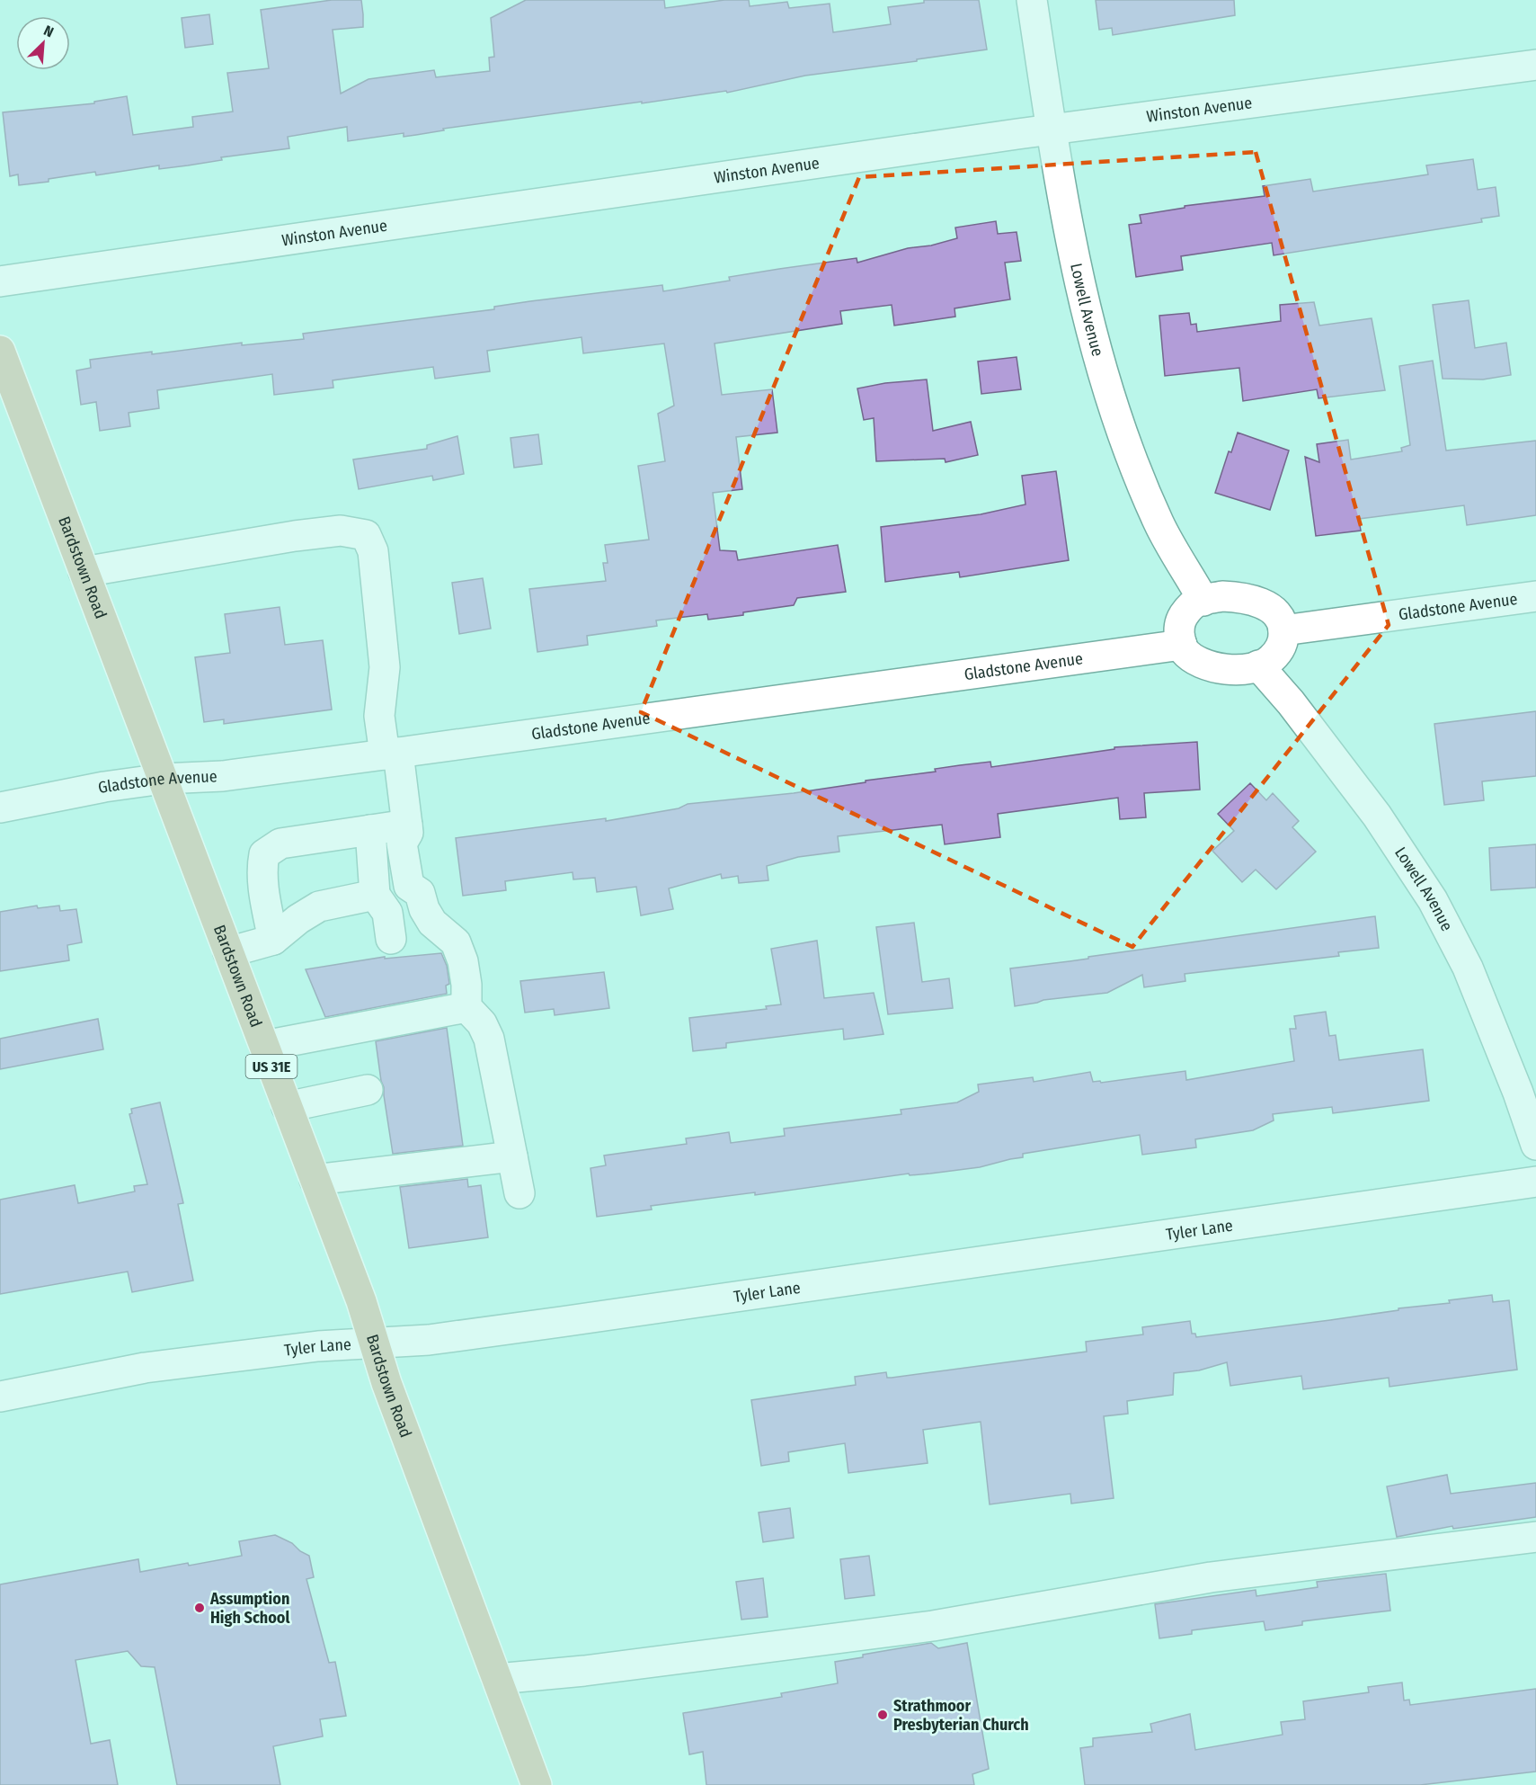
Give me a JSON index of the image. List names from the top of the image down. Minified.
{"streets":{"main road":["Bardstown Road","US 31E"],"street":["Winston Avenue","Lowell Avenue","Gladstone Avenue","Tyler Lane"]},"crossings":[["Winston Avenue","Lowell Avenue"],["Lowell Avenue","Gladstone Avenue"],["Bardstown Road","Gladstone Avenue"],["Bardstown Road","Tyler Lane"]],"places":["Assumption High School","Strathmoor Presbyterian Church"],"north":"top right"}
